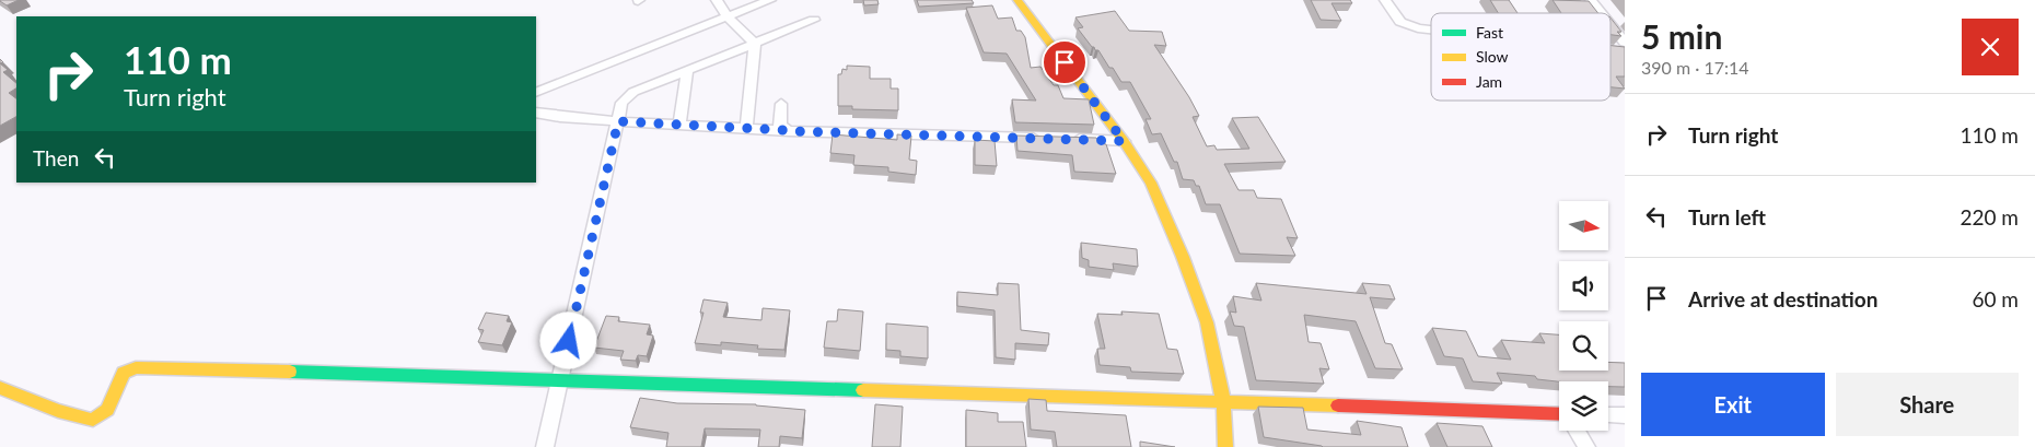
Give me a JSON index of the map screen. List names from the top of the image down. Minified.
{"legend":["Fast","Slow","Jam"],"north":"right","page":{"heading":["5 min","390 m · 17:14"],"turn":["110 m","Turn right"],"list":[{"name":"Turn right","value":"110 m"},{"name":"Turn left","value":"220 m"},{"name":"Arrive at destination","value":"60 m"}],"then":"Then","buttons":["Exit","Share"]}}
